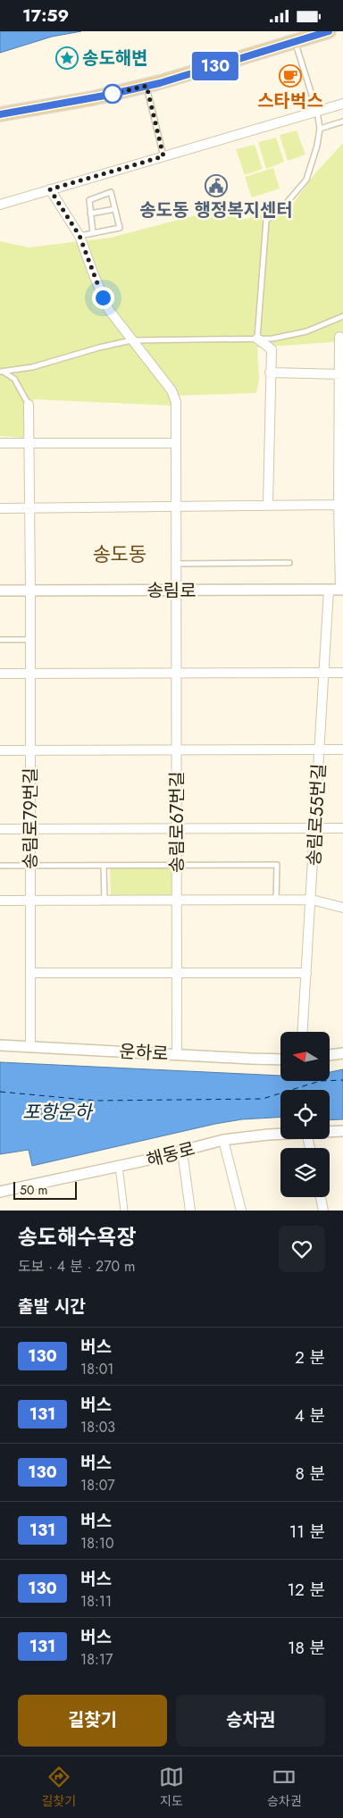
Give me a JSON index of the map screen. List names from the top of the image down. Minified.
{"streets":{"street":["송림로","송림로55번길","송림로79번길","송림로67번길","운하로","해동로"]},"crossings":[["송림로","송림로55번길"],["송림로","송림로79번길"],["송림로","송림로67번길"],["송림로79번길","운하로"],["송림로67번길","운하로"]],"districts":["송도동"],"water":["포항운하"],"places":{"place":["송도해변"],"cafe":["스타벅스"],"public building":["송도동 행정복지센터"]},"lines":["bus line 130"],"scale_bar":"50 m","north":"left","page":{"status":"17:59","on_map":"130","scale":"50 m","heading":[["송도해수욕장","도보 · 4 분 · 270 m"],"출발 시간"],"list":[{"mark":"130","name":"버스","note":"18:01","value":"2 분"},{"mark":"131","name":"버스","note":"18:03","value":"4 분"},{"mark":"130","name":"버스","note":"18:07","value":"8 분"},{"mark":"131","name":"버스","note":"18:10","value":"11 분"},{"mark":"130","name":"버스","note":"18:11","value":"12 분"},{"mark":"131","name":"버스","note":"18:17","value":"18 분"}],"buttons":["길찾기","승차권"],"tabs":["길찾기","지도","승차권"]}}
